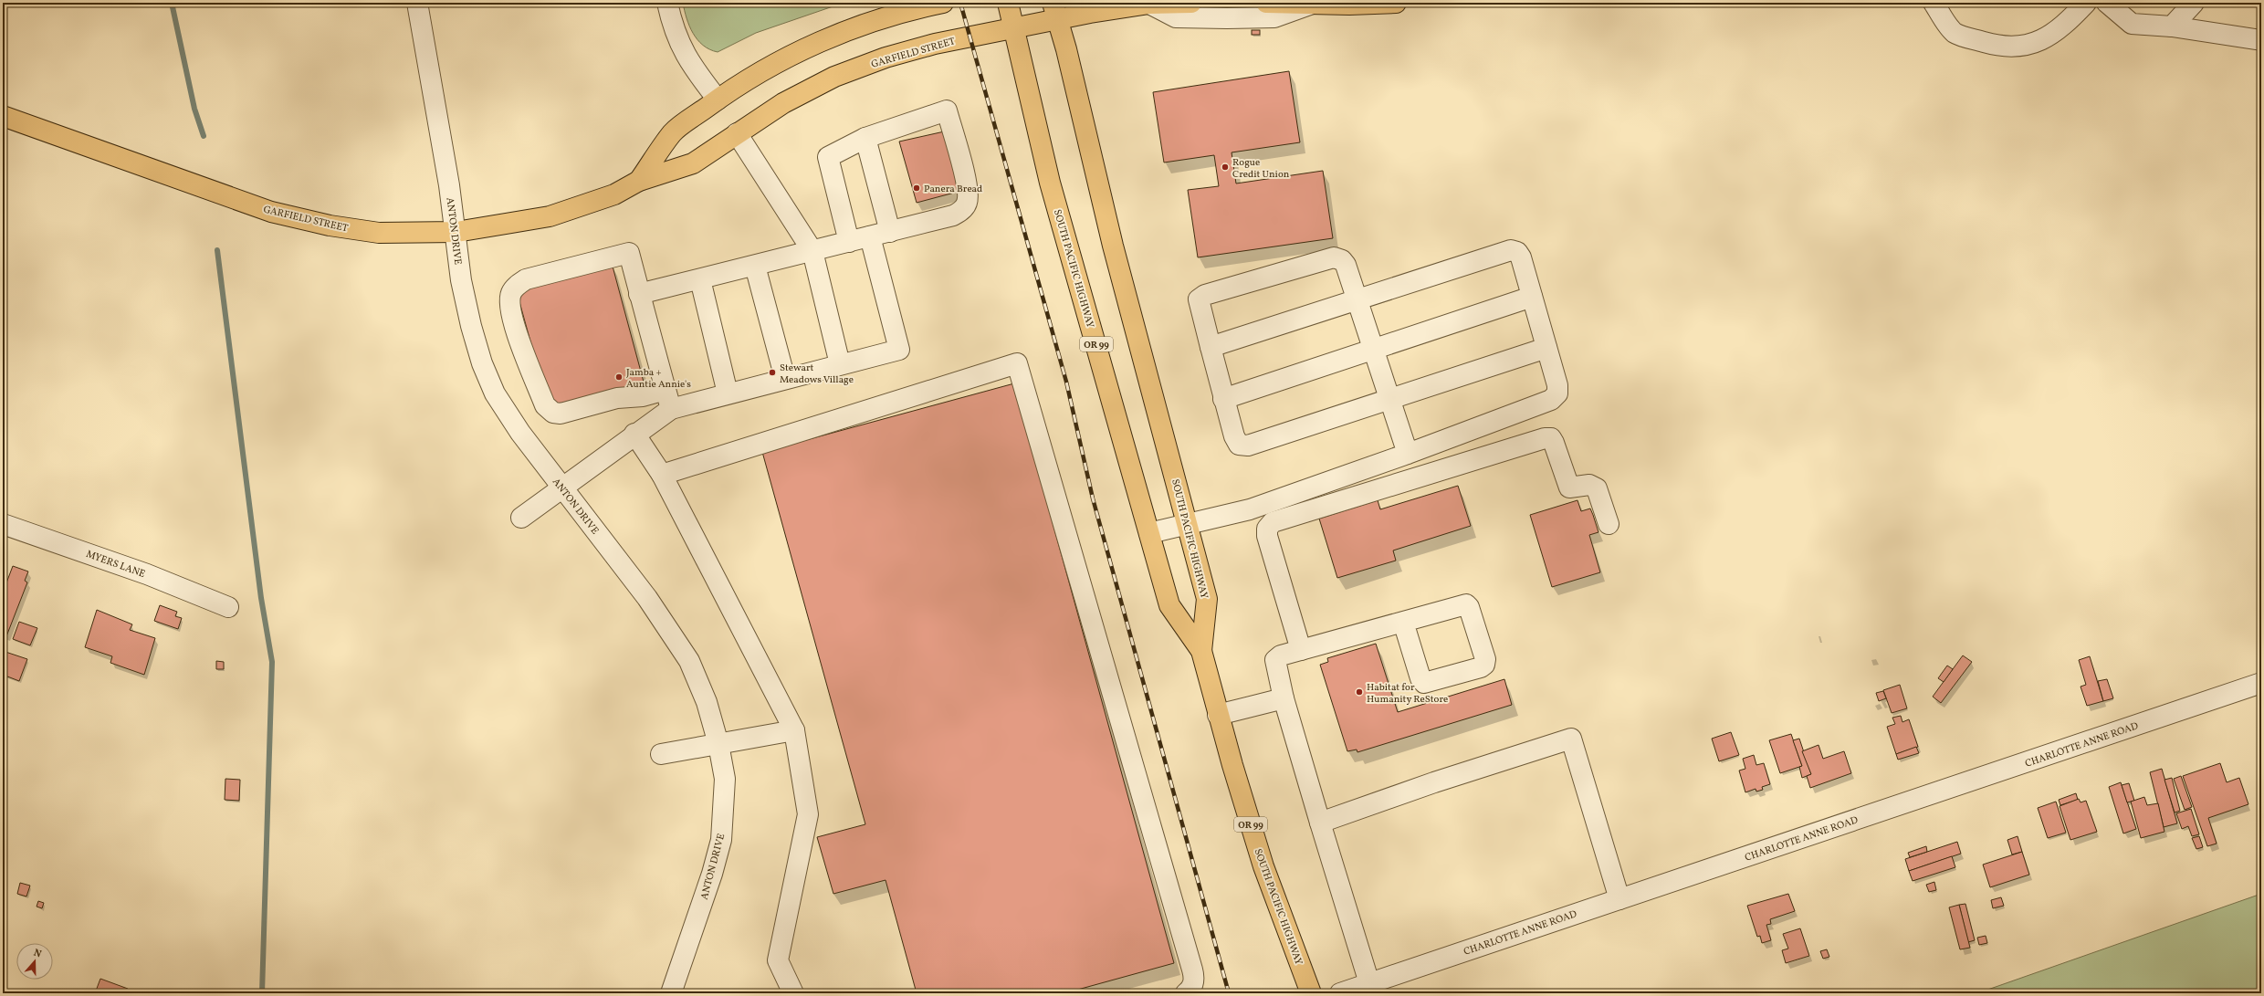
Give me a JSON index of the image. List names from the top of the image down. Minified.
{"streets":{"main road":["GARFIELD STREET","SOUTH PACIFIC HIGHWAY","OR 99"],"street":["ANTON DRIVE","MYERS LANE","CHARLOTTE ANNE ROAD"]},"crossings":[["GARFIELD STREET","ANTON DRIVE"],["GARFIELD STREET","SOUTH PACIFIC HIGHWAY"]],"places":["Rogue Credit Union","Panera Bread","Stewart Meadows Village","Jamba + Auntie Annie's","Habitat for Humanity ReStore"],"north":"top"}
